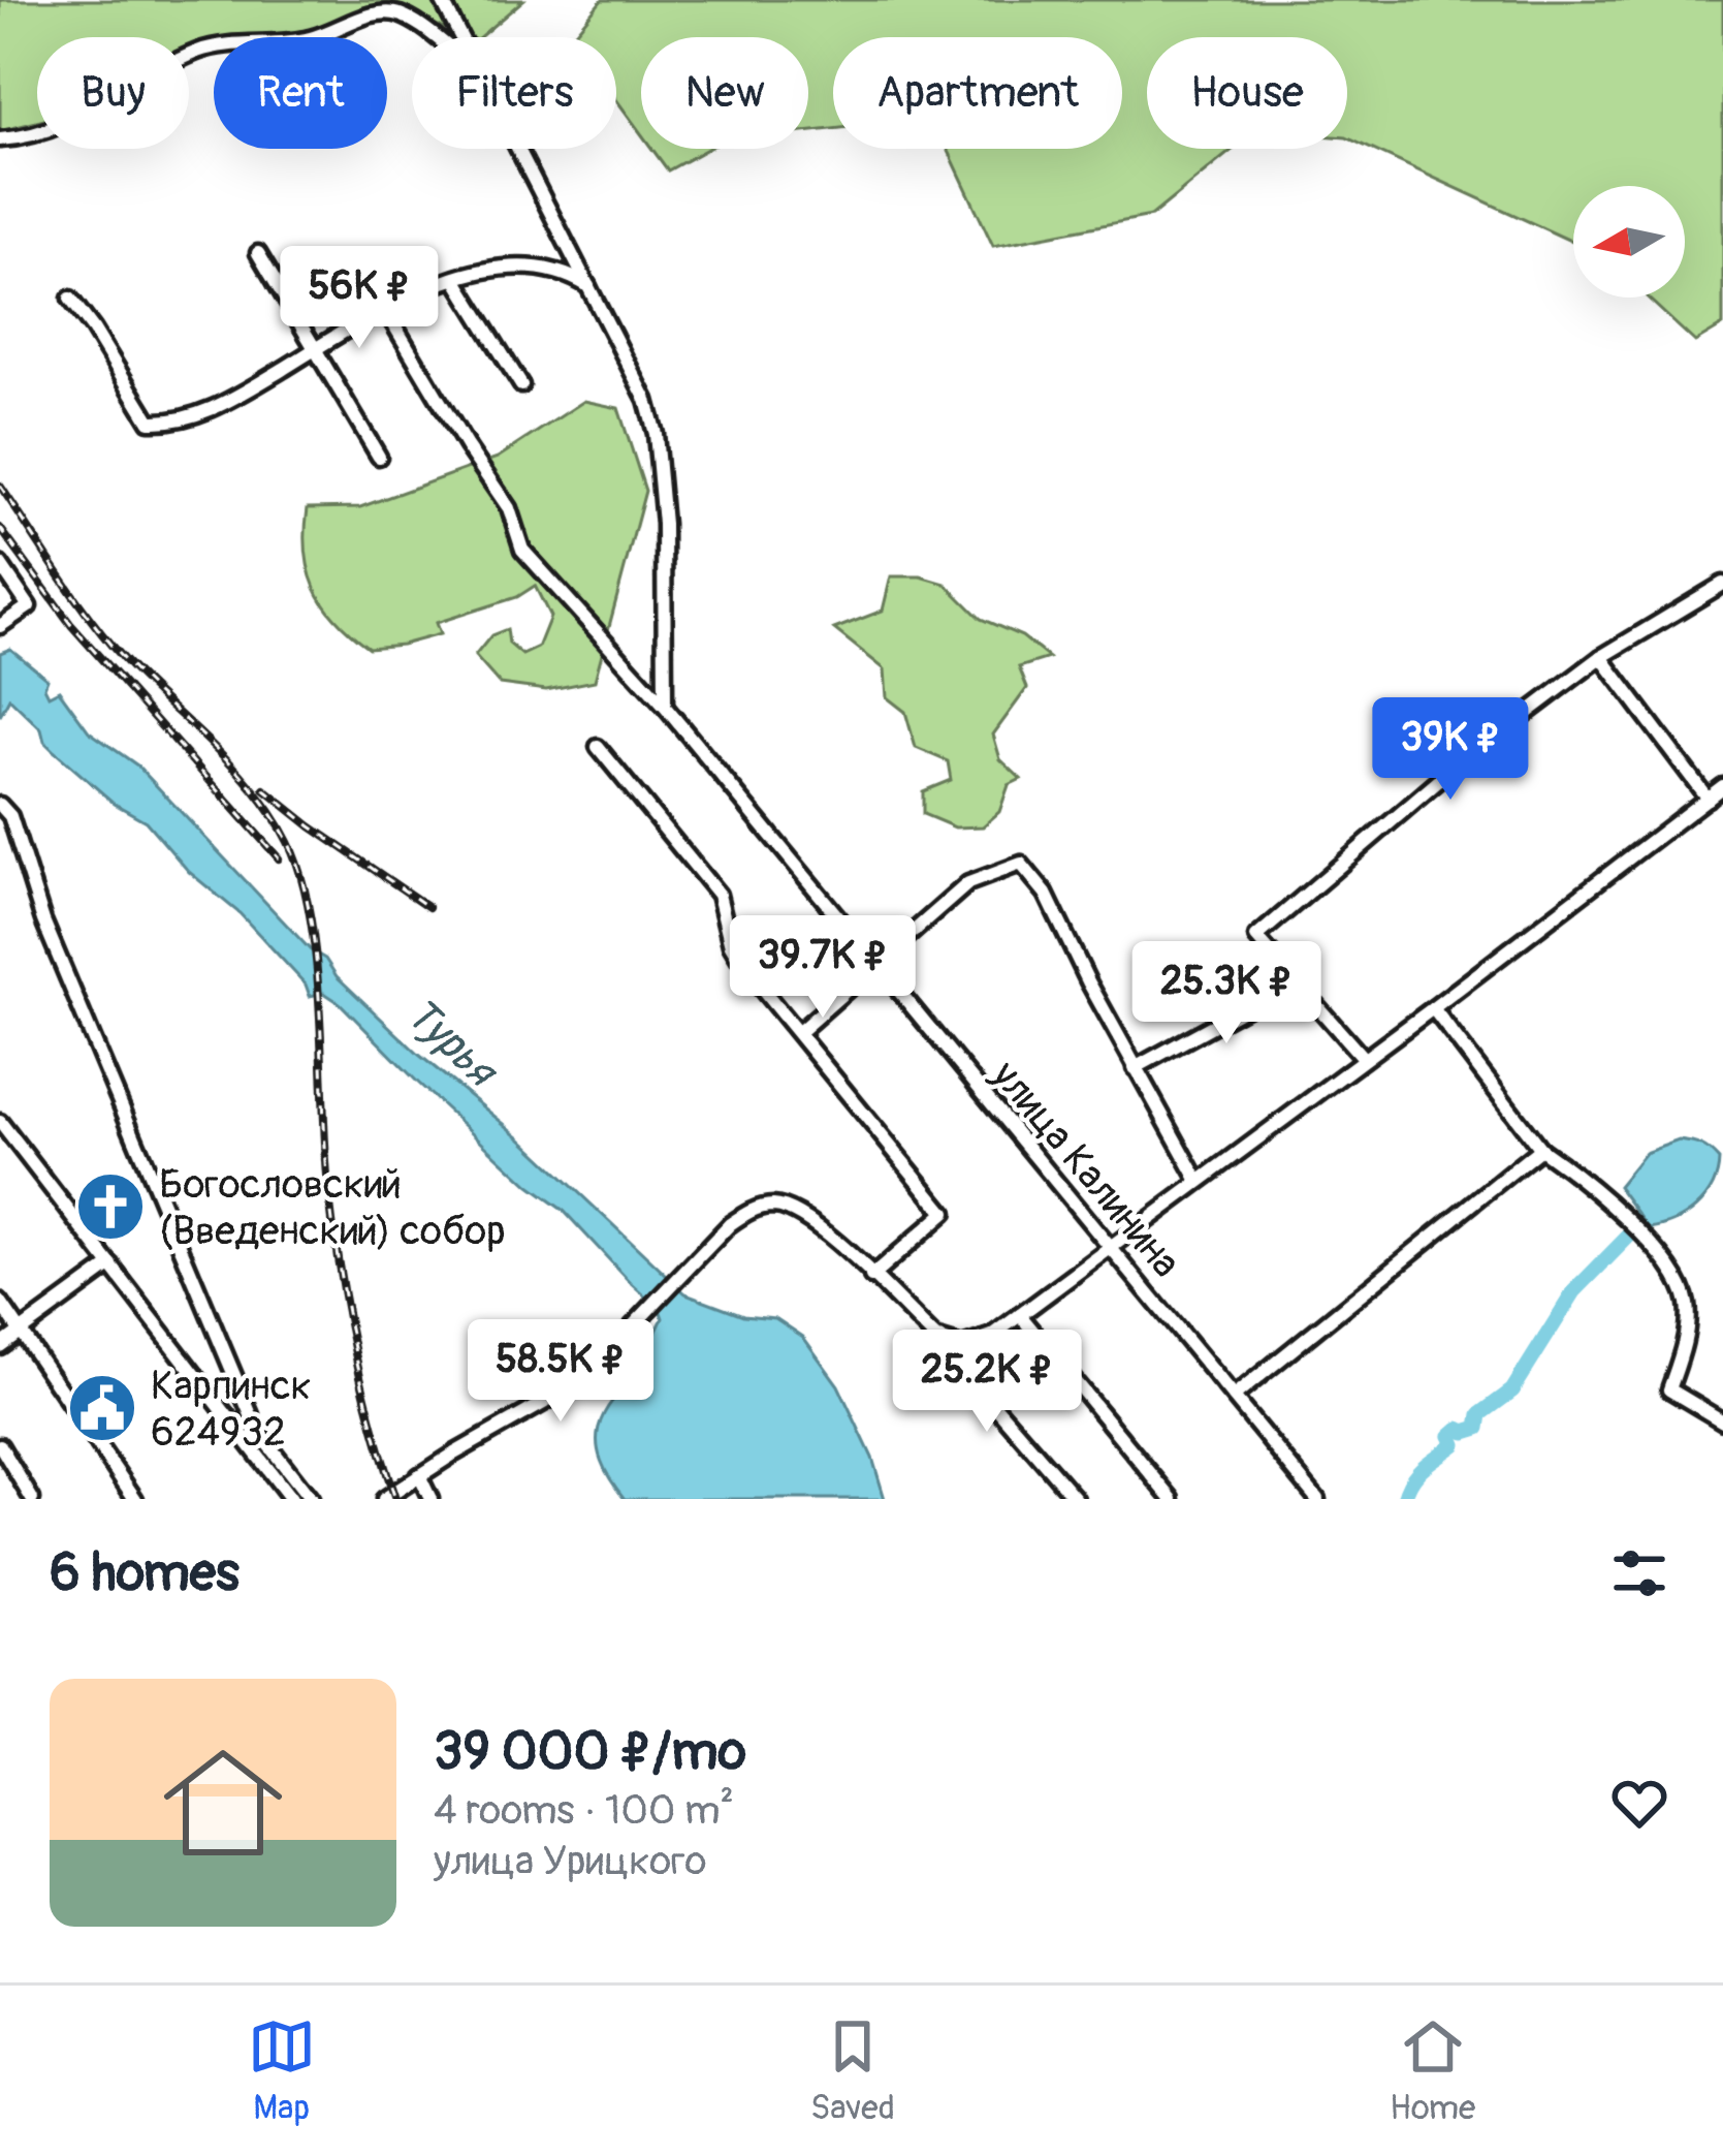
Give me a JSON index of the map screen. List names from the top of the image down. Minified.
{"streets":{"street":["улица Калинина"]},"water":["Турья"],"places":{"church":["Богословский (Введенский) собор"],"public building":["Карпинск 624932"]},"north":"left","page":{"chip":["Buy","Rent","Filters","New","Apartment","House"],"price":["56K ₽","39K ₽","39.7K ₽","25.3K ₽","58.5K ₽","25.2K ₽"],"heading":"6 homes","list":[{"name":"39 000 ₽/mo","note":"4 rooms · 100 m² · улица Урицкого"}],"tabs":["Map","Saved","Home"]}}
